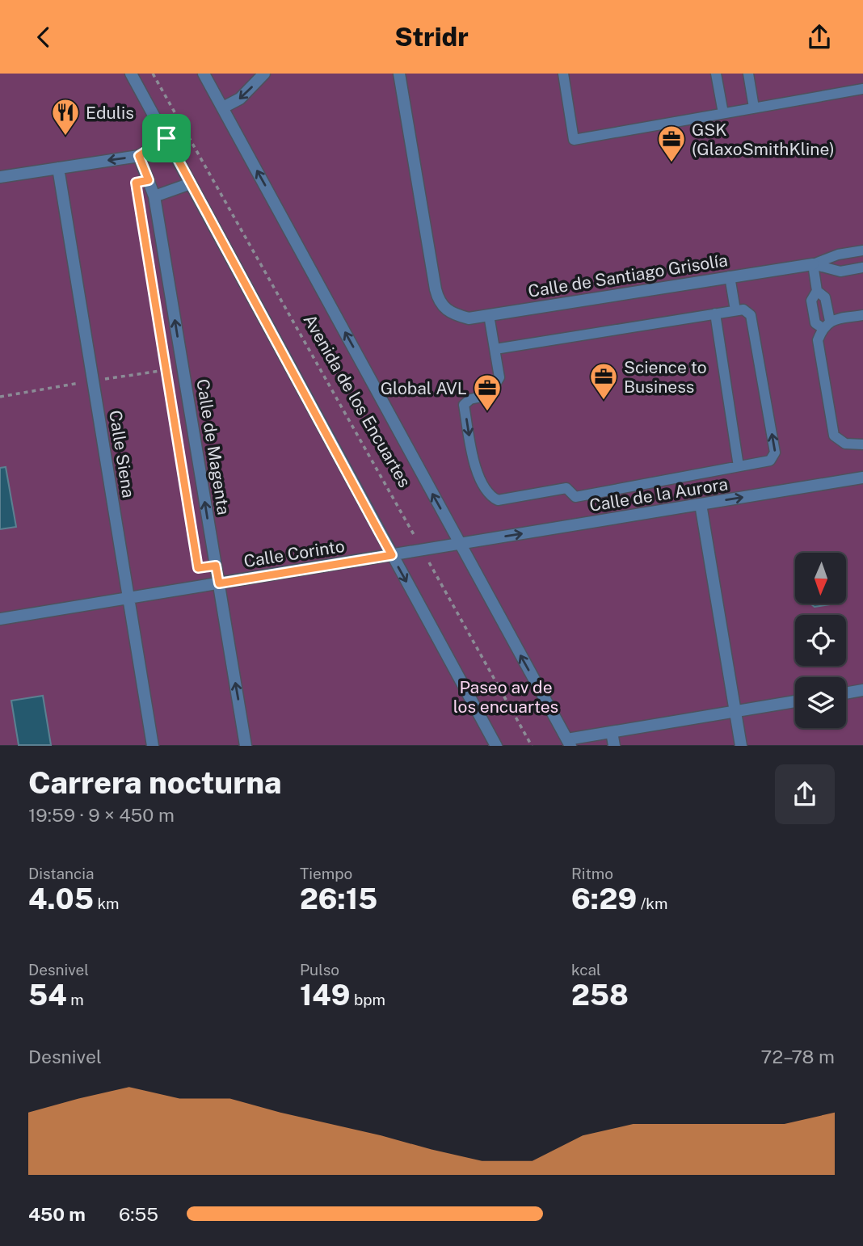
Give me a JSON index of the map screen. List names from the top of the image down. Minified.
{"streets":{"street":["Calle de Santiago Grisolía","Avenida de los Encuartes","Calle de Magenta","Calle Siena","Calle de la Aurora","Calle Corinto"]},"crossings":[["Avenida de los Encuartes","Calle de la Aurora"],["Avenida de los Encuartes","Calle Corinto"],["Calle de Magenta","Calle Corinto"],["Calle Siena","Calle Corinto"],["Calle de la Aurora","Calle Corinto"]],"one_way":["Calle de la Aurora"],"parks":["Paseo av de los encuartes"],"places":{"restaurant":["Edulis"],"office":["GSK (GlaxoSmithKline)","Science to Business","Global AVL"]},"north":"bottom","page":{"header":"Stridr","heading":["Carrera nocturna","19:59 · 9 × 450 m"],"stats":[["Distancia","4.05 km"],["Tiempo","26:15"],["Ritmo","6:29 /km"],["Desnivel","54 m"],["Pulso","149 bpm"],["kcal","258"]],"chart":["Desnivel","72–78 m"],"list":[{"name":"450 m","note":"6:55"}]}}
